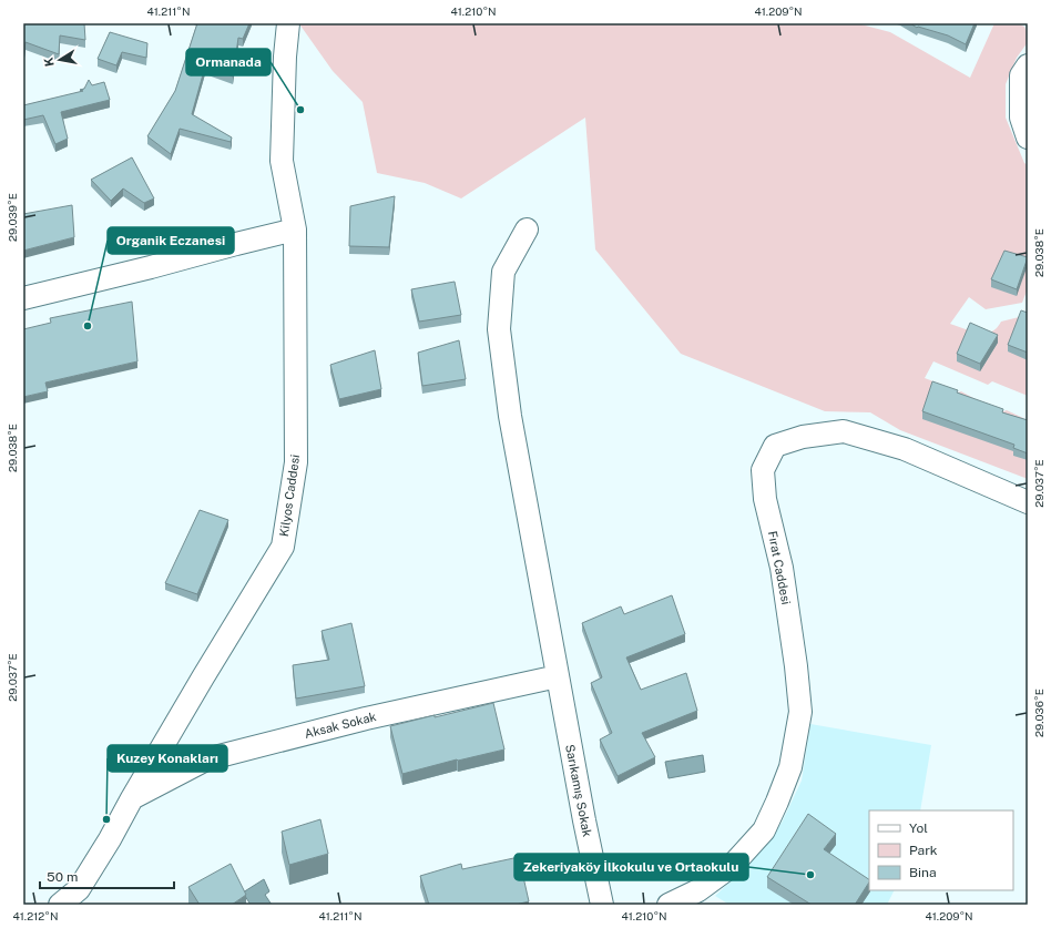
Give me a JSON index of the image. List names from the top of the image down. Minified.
{"streets":{"street":["Kilyos Caddesi","Fırat Caddesi","Aksak Sokak","Sarıkamış Sokak"]},"crossings":[["Kilyos Caddesi","Aksak Sokak"],["Aksak Sokak","Sarıkamış Sokak"]],"places":["Ormanada","Organik Eczanesi","Kuzey Konakları","Zekeriyaköy İlkokulu ve Ortaokulu"],"legend":["Yol","Park","Bina"],"scale_bar":"50 m","north":"left","coordinates":["41.211°N","41.210°N","41.209°N","29.039°E","29.038°E","29.037°E","29.036°E","41.212°N"]}
